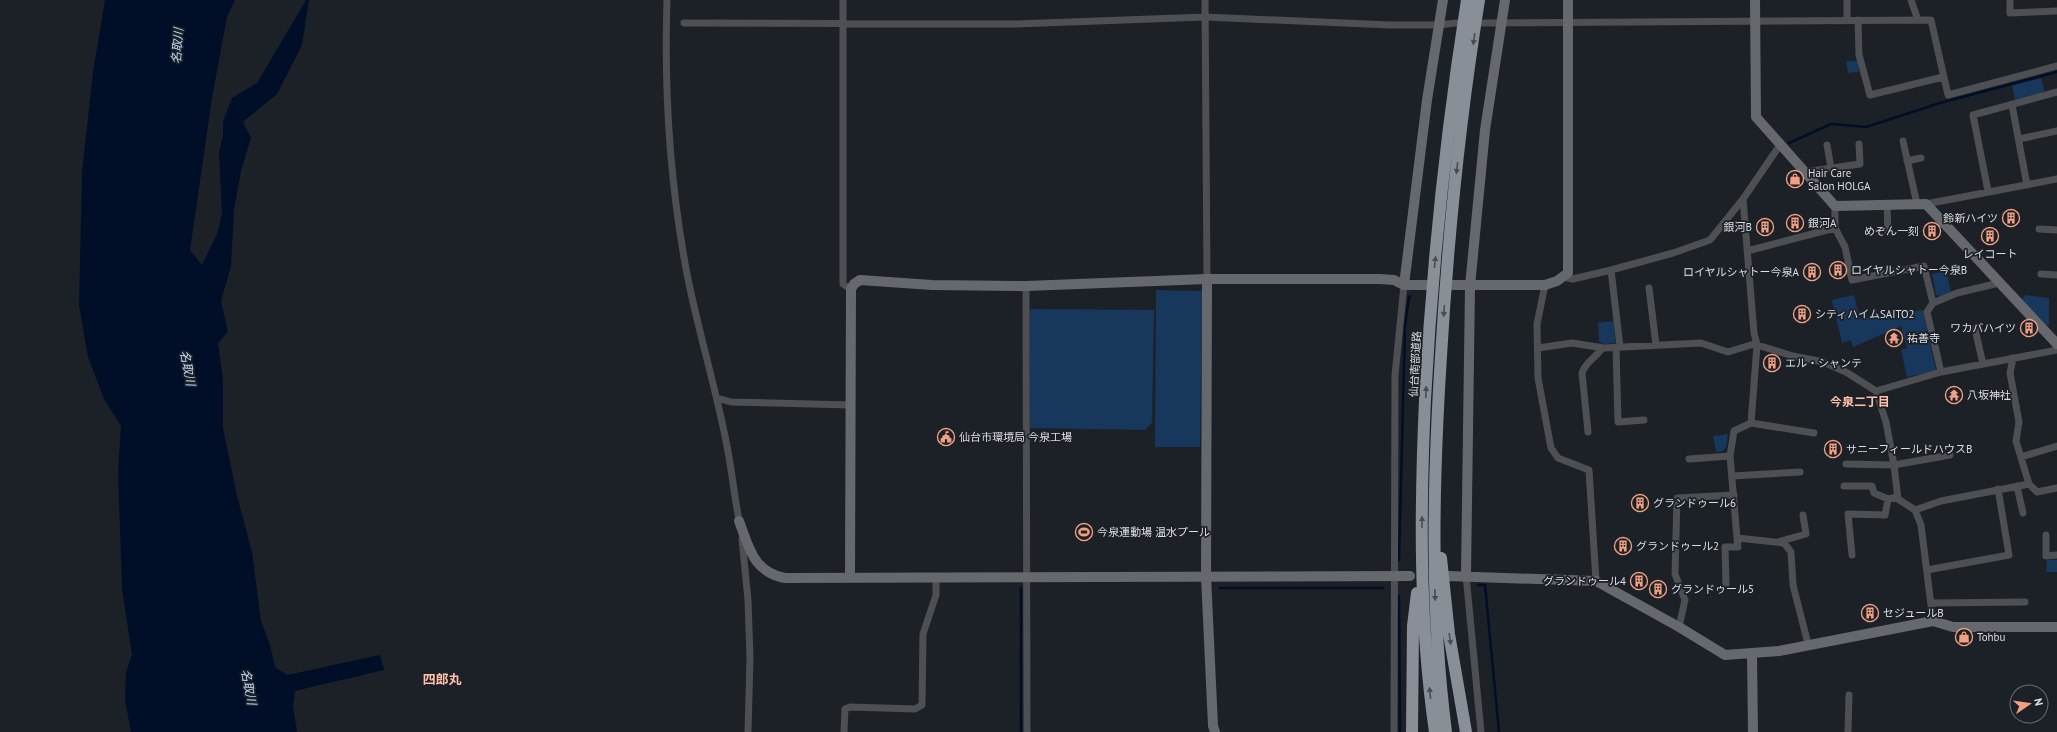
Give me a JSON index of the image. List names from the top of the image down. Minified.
{"streets":{"highway":["仙台南部道路"]},"districts":["今泉二丁目","四郎丸"],"water":["名取川"],"places":{"shop":["Hair Care Salon HOLGA","Tohbu"],"building":["鈴新ハイツ","銀河A","銀河B","めぞん一刻","レイコート","ロイヤルシャトー今泉B","ロイヤルシャトー今泉A","シティハイムSAITO2","ワカバハイツ","エル・シャンテ","サニーフィールドハウスB","グランドゥール6","グランドゥール2","グランドゥール4","グランドゥール5","セジュールB"],"temple":["祐善寺","八坂神社"],"public building":["仙台市環境局 今泉工場"],"sports":["今泉運動場 温水プール"]},"north":"right"}
